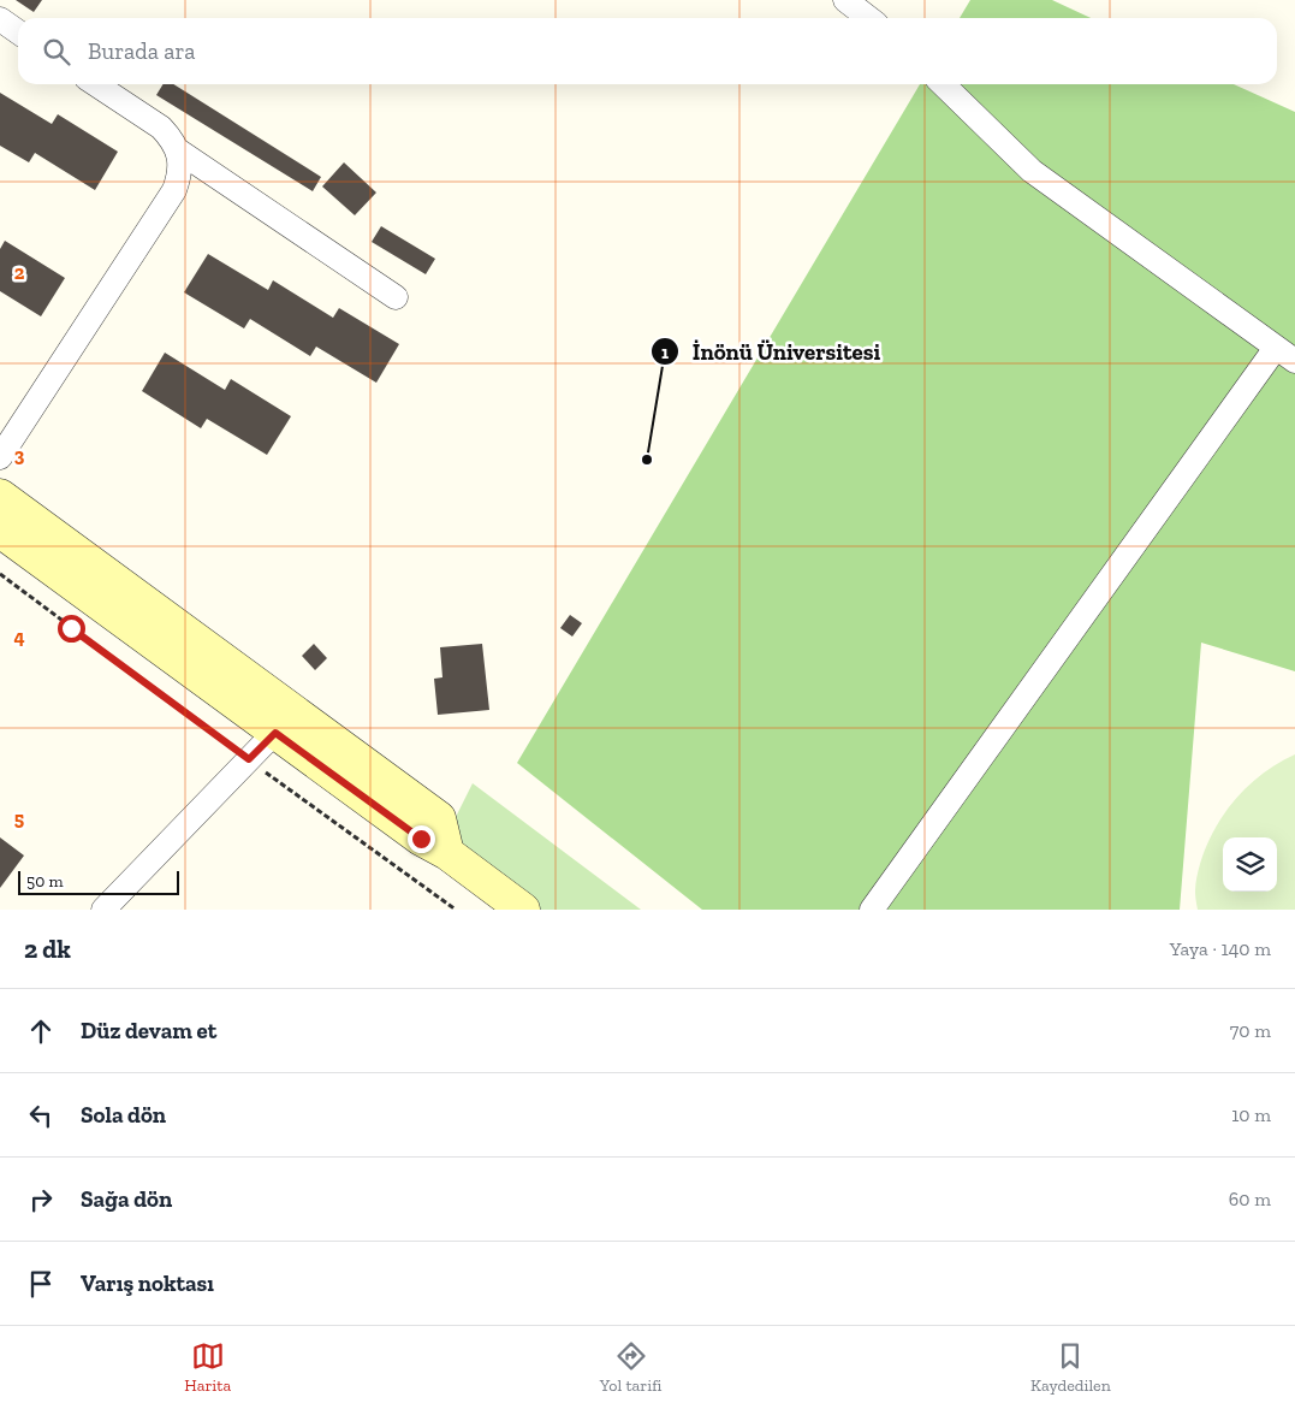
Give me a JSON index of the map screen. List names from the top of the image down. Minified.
{"places":["İnönü Üniversitesi"],"scale_bar":"50 m","page":{"search":"Burada ara","scale":"50 m","heading":["2 dk","Yaya · 140 m"],"list":[["Düz devam et","70 m"],["Sola dön","10 m"],["Sağa dön","60 m"],"Varış noktası"],"nav":["Harita","Yol tarifi","Kaydedilen"]},"grid":{"rows":["2","3","4","5"]}}
